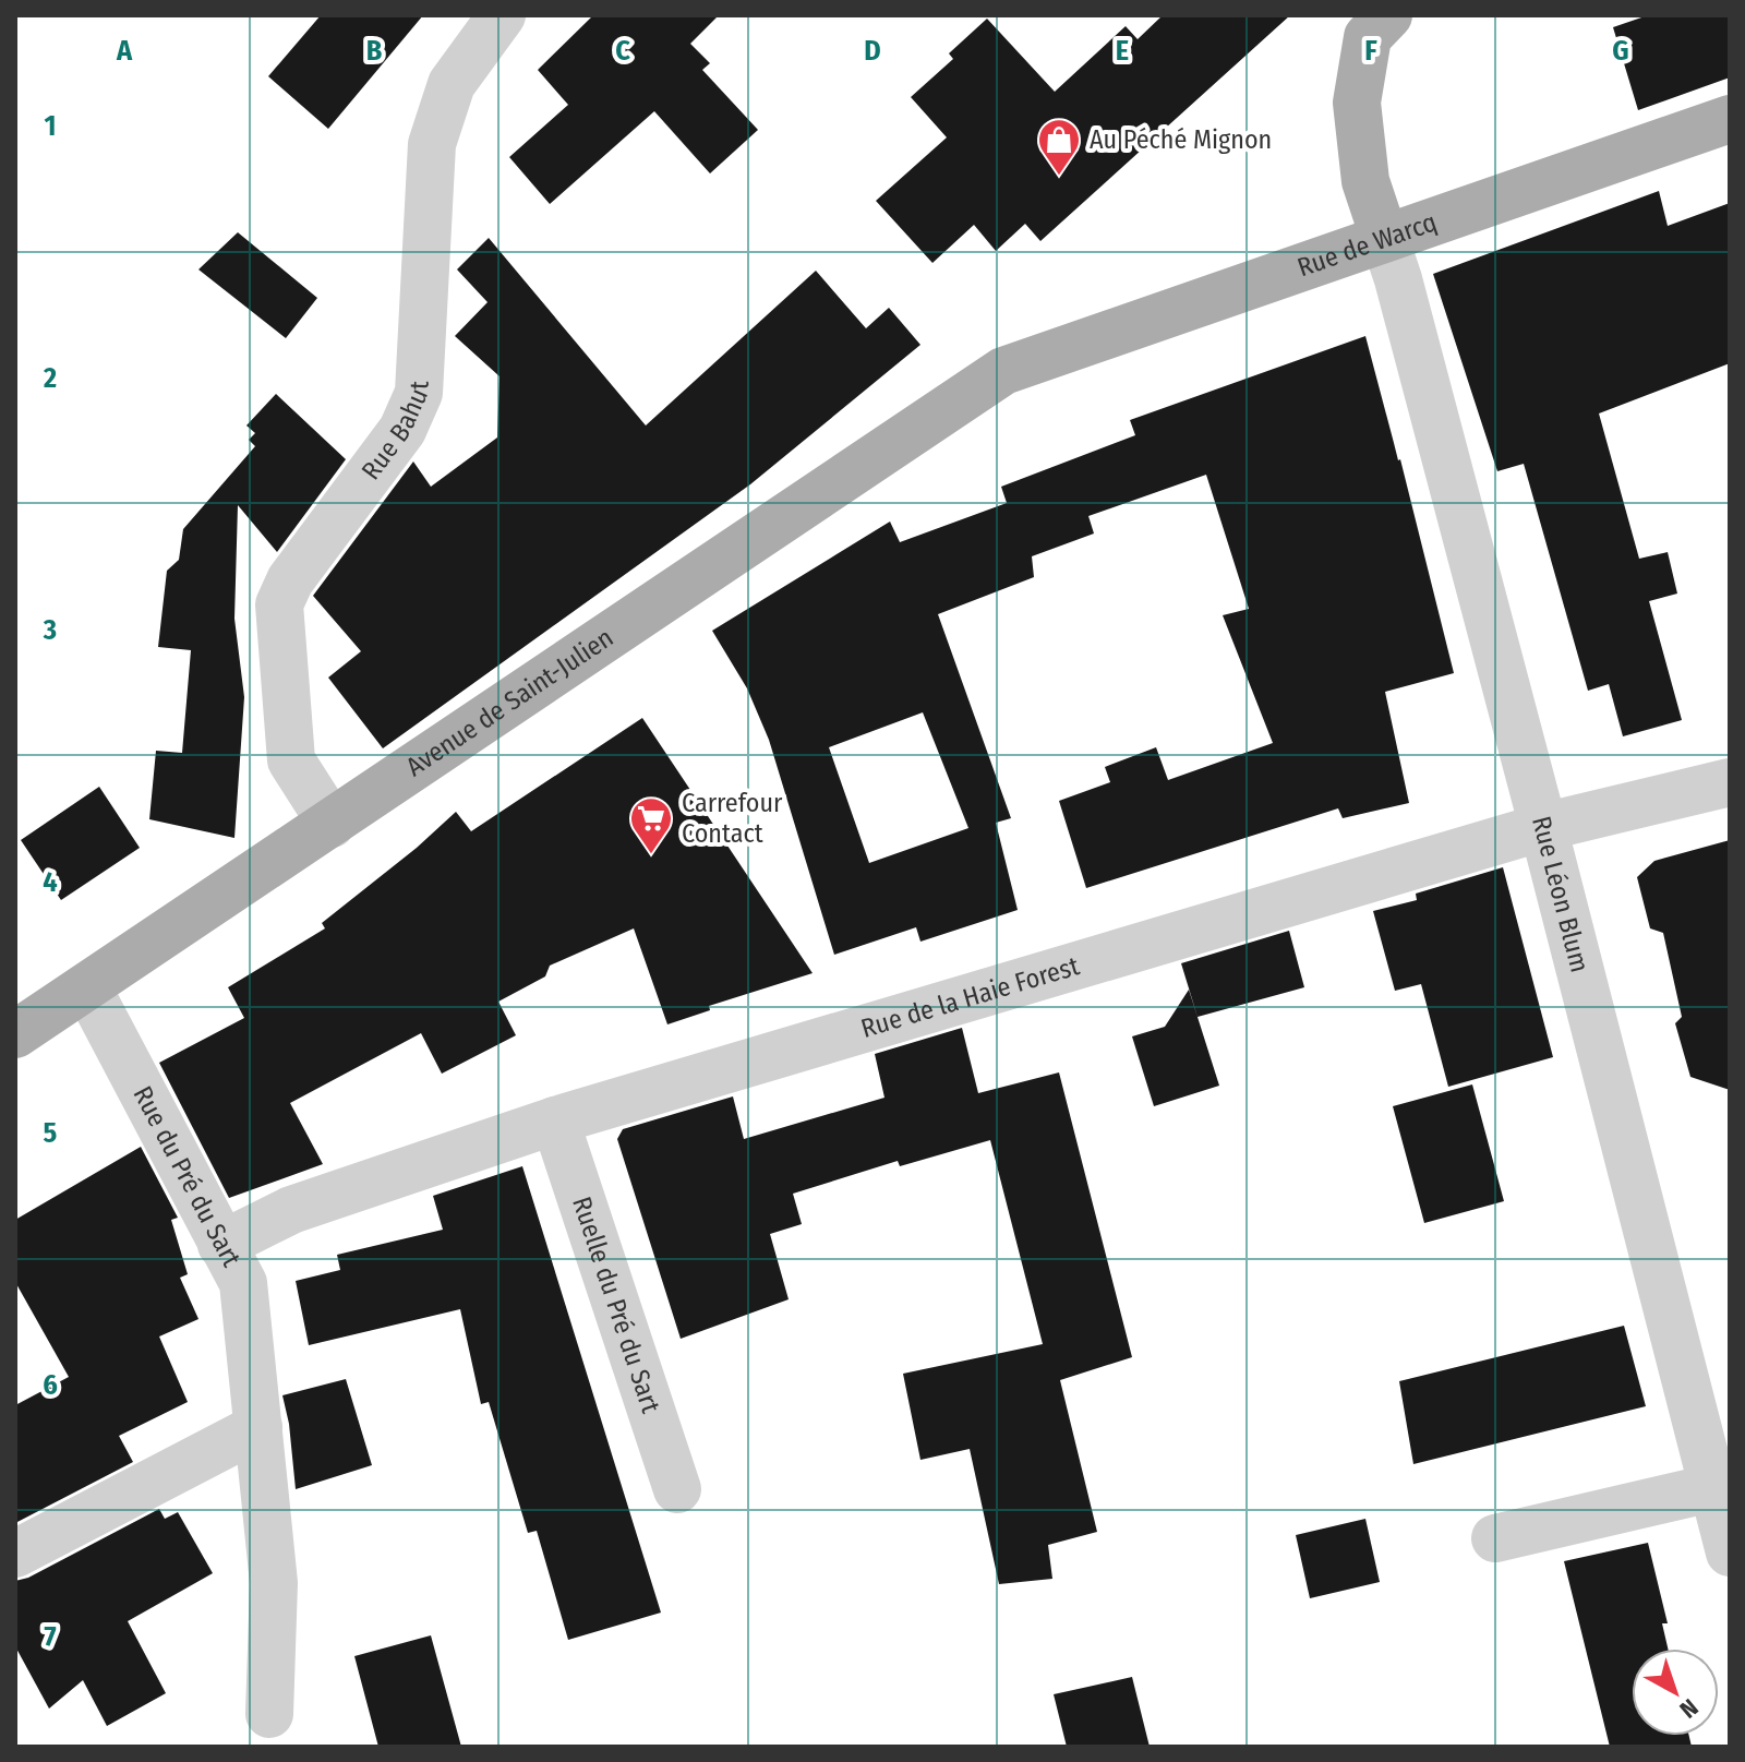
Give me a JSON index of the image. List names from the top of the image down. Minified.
{"streets":{"main road":["Rue de Warcq","Avenue de Saint-Julien"],"street":["Rue Bahut","Rue Léon Blum","Rue de la Haie Forest","Rue du Pré du Sart","Ruelle du Pré du Sart"]},"crossings":[["Rue de Warcq","Avenue de Saint-Julien"],["Rue de Warcq","Rue Léon Blum"],["Rue Bahut","Avenue de Saint-Julien"],["Avenue de Saint-Julien","Rue du Pré du Sart"],["Rue Léon Blum","Rue de la Haie Forest"],["Rue de la Haie Forest","Rue du Pré du Sart"],["Rue de la Haie Forest","Ruelle du Pré du Sart"]],"places":{"shop":["Au Péché Mignon"],"supermarket":["Carrefour Contact"]},"north":"bottom right","grid":{"columns":["A","B","C","D","E","F","G"],"rows":["1","2","3","4","5","6","7"]}}
